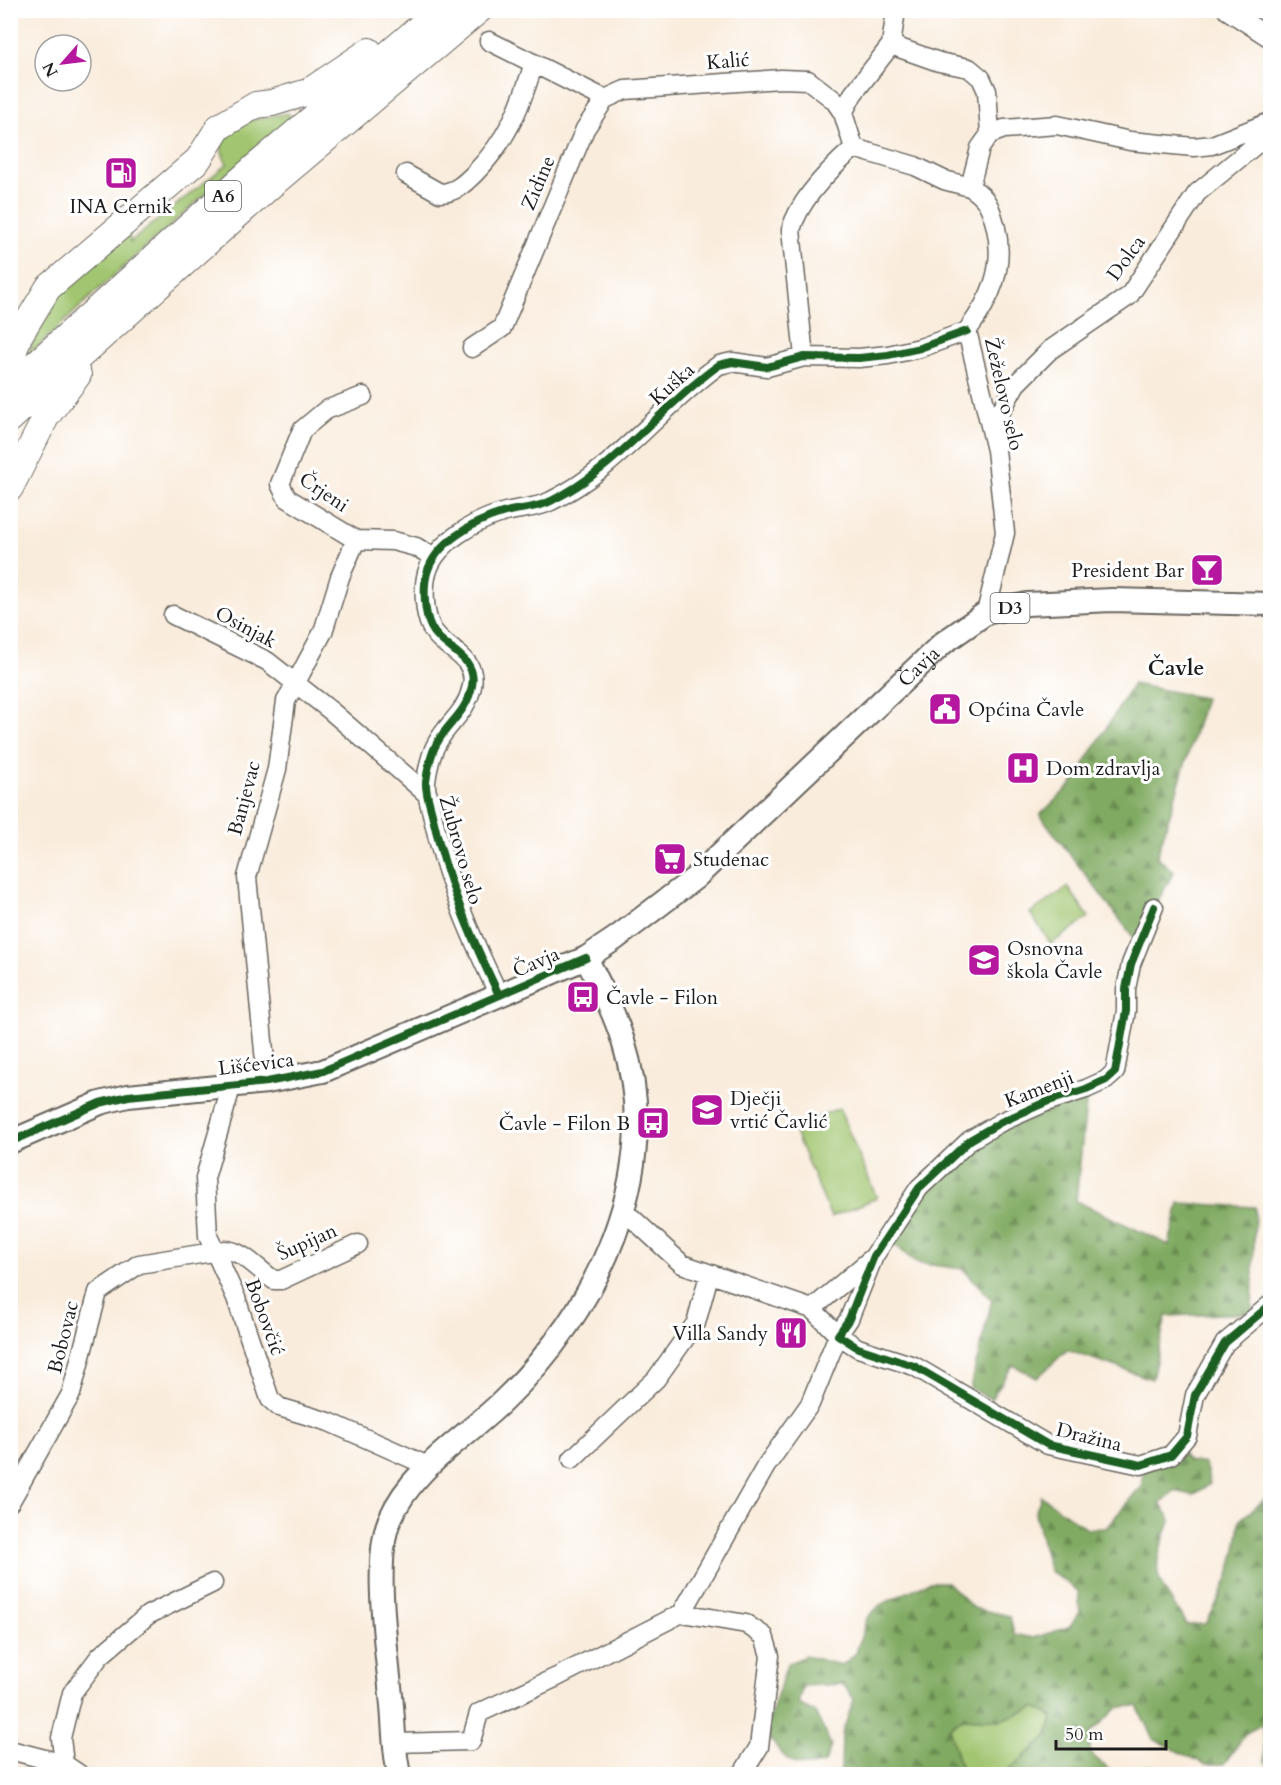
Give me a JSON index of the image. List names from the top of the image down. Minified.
{"streets":{"highway":["A6"],"main road":["D3","Čavja","Lišćevica"],"street":["Kalić","Zidine","Dolca","Kuška","Žeželovo selo","Črjeni","Osinjak","Banjevac","Žubrovo selo","Kamenji","Šupijan","Bobovčić","Bobovac","Dražina"]},"crossings":[["Kalić","Zidine"],["Dolca","Žeželovo selo"],["Kuška","Žeželovo selo"],["Kuška","Črjeni"],["Kuška","Žubrovo selo"],["Žeželovo selo","Čavja"],["Črjeni","Banjevac"],["Črjeni","Žubrovo selo"],["Osinjak","Banjevac"],["Osinjak","Žubrovo selo"],["Čavja","Žubrovo selo"],["Čavja","Lišćevica"],["Čavja","Bobovčić"],["Banjevac","Žubrovo selo"],["Banjevac","Lišćevica"],["Žubrovo selo","Lišćevica"],["Lišćevica","Bobovčić"],["Kamenji","Dražina"],["Šupijan","Bobovčić"],["Šupijan","Bobovac"],["Bobovčić","Bobovac"]],"districts":["Čavle"],"places":{"fuel station":["INA Cernik"],"bar":["President Bar"],"public building":["Općina Čavle"],"hospital":["Dom zdravlja"],"supermarket":["Studenac"],"school or university":["Osnovna škola Čavle","Dječji vrtić Čavlić"],"bus stop":["Čavle - Filon","Čavle - Filon B"],"restaurant":["Villa Sandy"]},"scale_bar":"50 m","north":"bottom left"}
